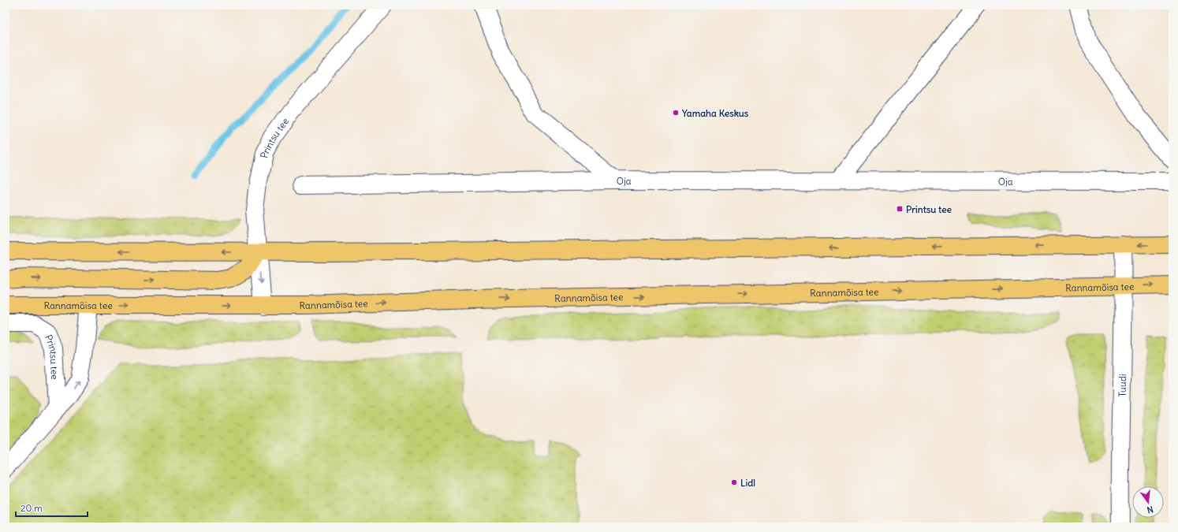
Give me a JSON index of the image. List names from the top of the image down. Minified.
{"streets":{"main road":["Rannamõisa tee"],"street":["Printsu tee","Oja","Tuudi"]},"crossings":[["Printsu tee","Rannamõisa tee"],["Rannamõisa tee","Tuudi"]],"places":{"other":["Yamaha Keskus","Lidl"],"transit":["Printsu tee"]},"scale_bar":"20 m","north":"bottom"}
